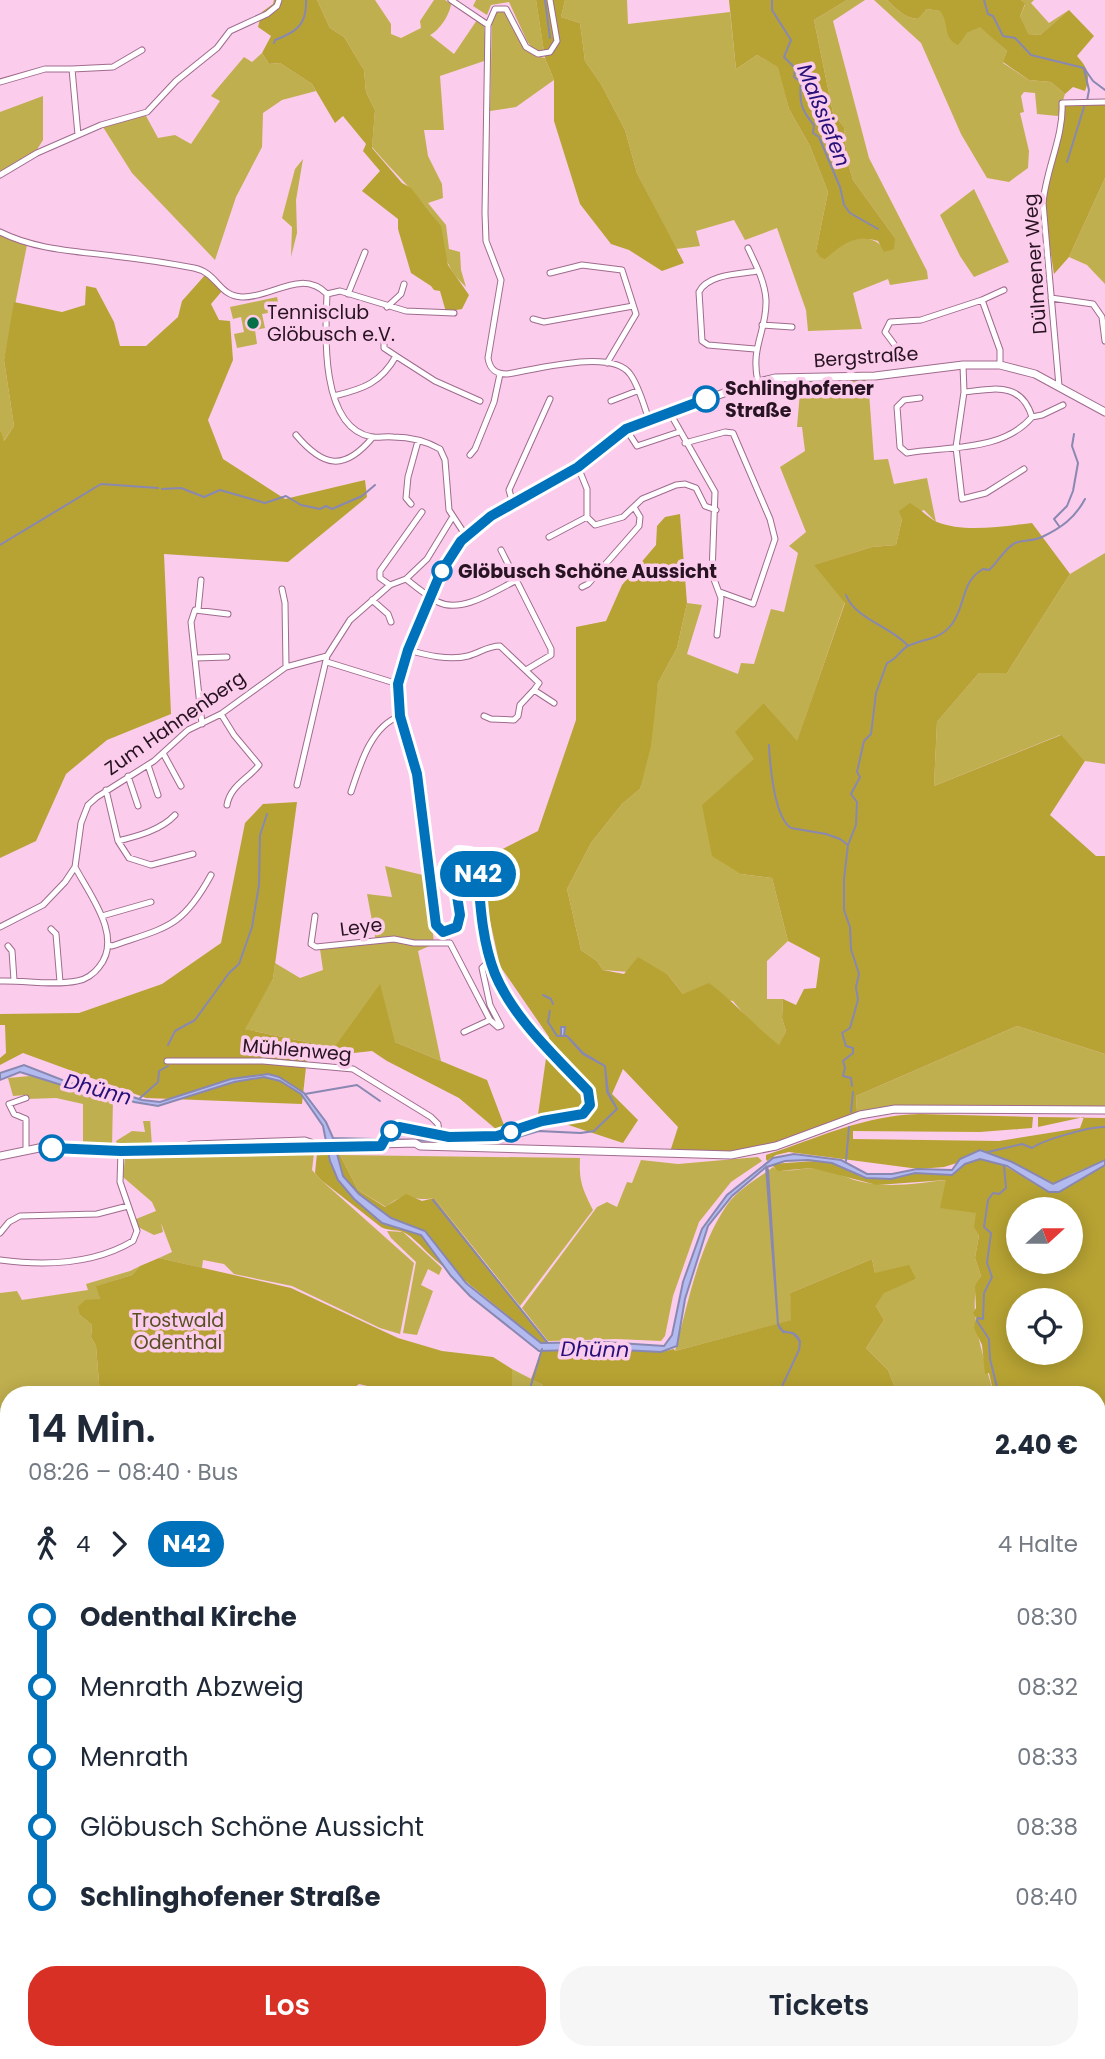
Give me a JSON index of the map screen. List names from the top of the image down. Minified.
{"streets":{"street":["Dülmener Weg","Bergstraße","Zum Hahnenberg","Leye","Mühlenweg"]},"crossings":[["Dülmener Weg","Bergstraße"],["Bergstraße","Mühlenweg"]],"water":["Maßsiefen","Dhünn"],"parks":["Trostwald Odenthal"],"places":["Tennisclub Glöbusch e.V.","Schlinghofener Straße","Glöbusch Schöne Aussicht"],"lines":["bus line N42"],"north":"right","page":{"on_map":"N42","heading":["14 Min.","08:26 – 08:40 · Bus","2.40 €"],"legs":["4","N42","4 Halte"],"list":[{"name":"Odenthal Kirche","value":"08:30"},{"name":"Menrath Abzweig","value":"08:32"},{"name":"Menrath","value":"08:33"},{"name":"Glöbusch Schöne Aussicht","value":"08:38"},{"name":"Schlinghofener Straße","value":"08:40"}],"buttons":["Los","Tickets"]}}
